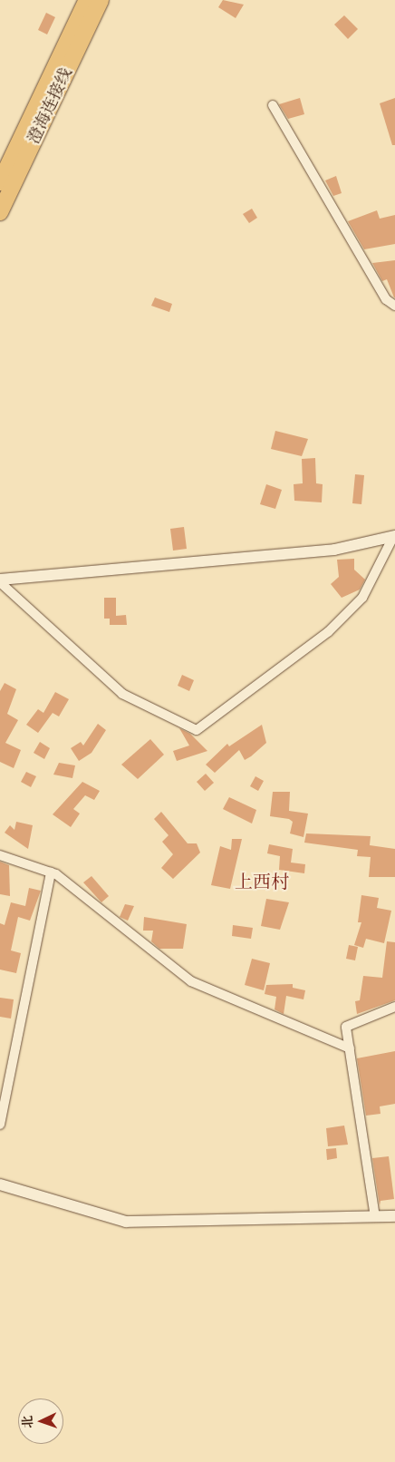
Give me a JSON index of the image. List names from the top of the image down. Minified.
{"streets":{"highway":["澄海连接线"]},"districts":["上西村"],"north":"left"}
